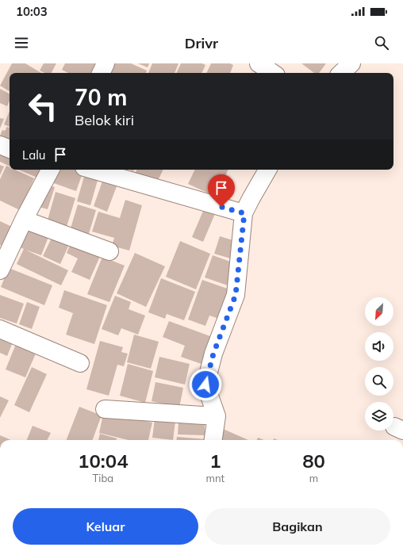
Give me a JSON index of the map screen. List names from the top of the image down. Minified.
{"north":"bottom left","page":{"status":"10:03","header":"Drivr","turn":["70 m","Belok kiri"],"then":"Lalu","eta":["10:04","Tiba","1","mnt","80","m"],"buttons":["Keluar","Bagikan"]}}
